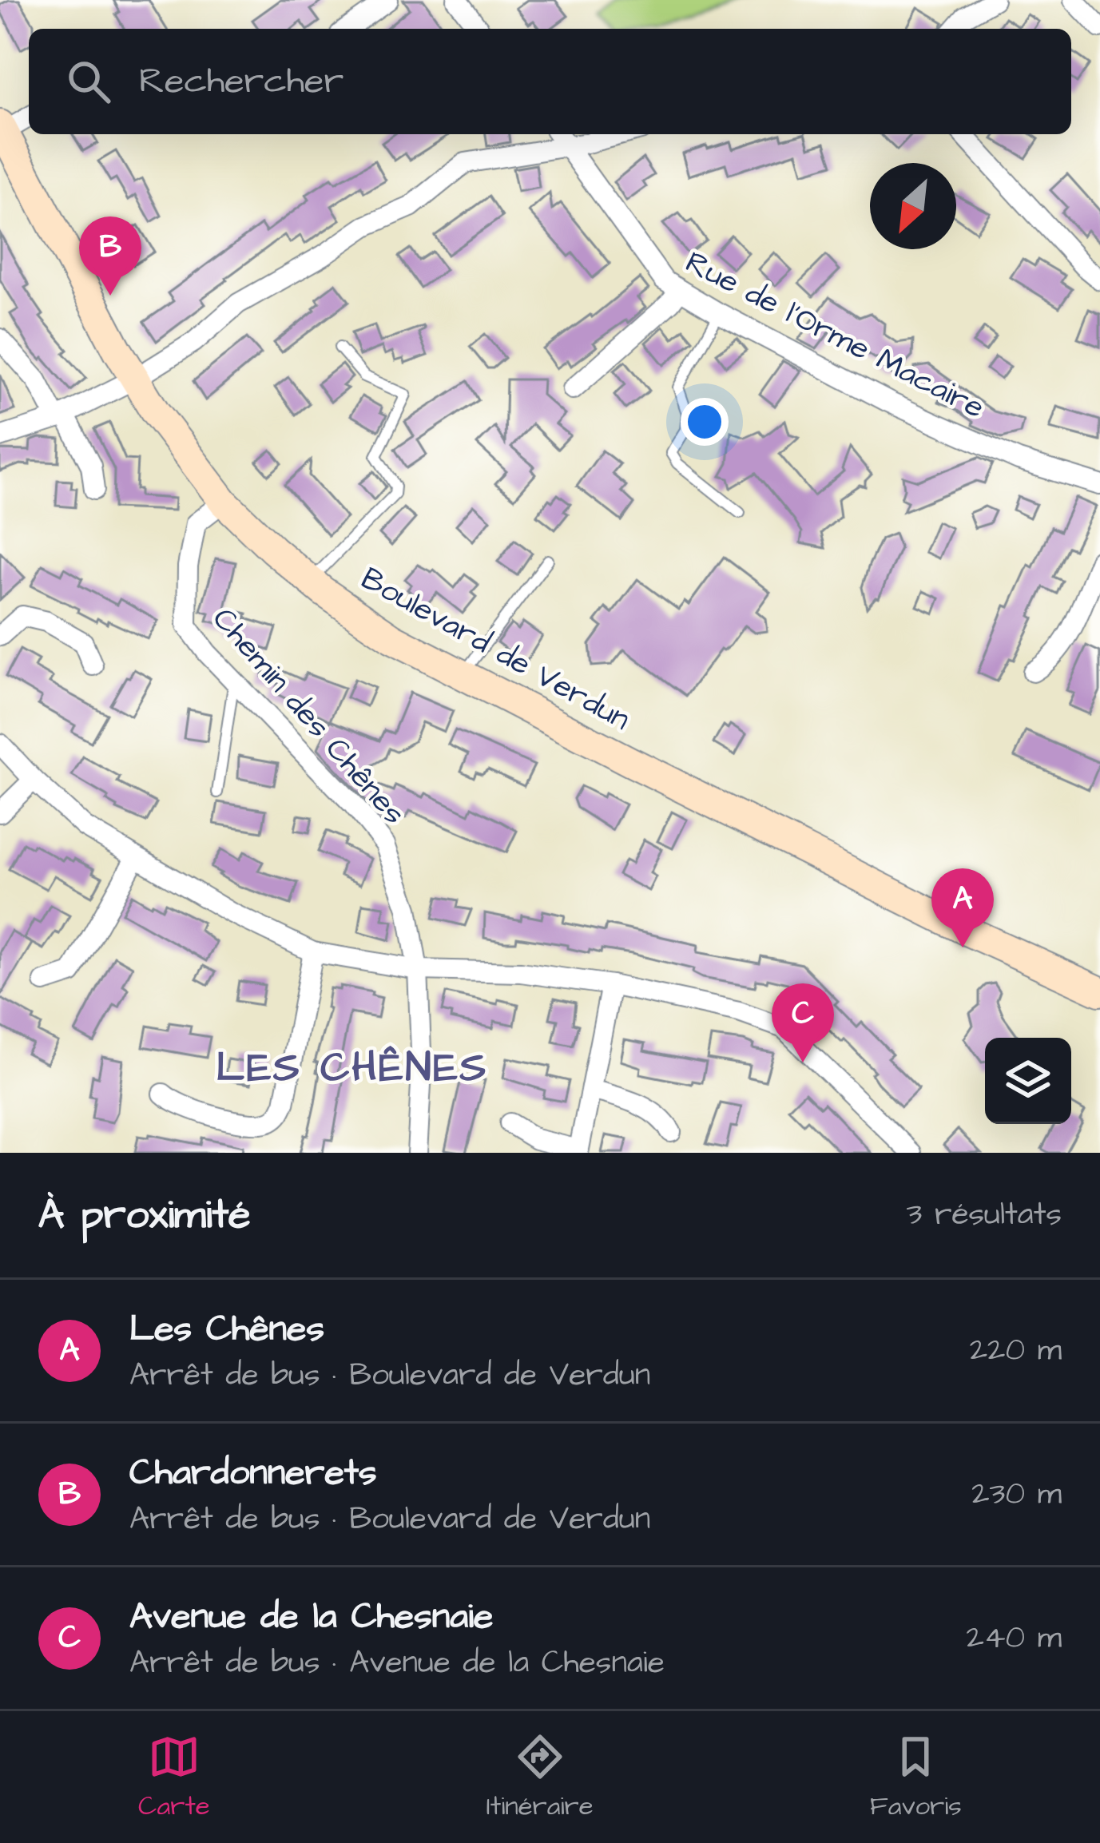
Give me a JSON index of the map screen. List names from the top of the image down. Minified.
{"streets":{"main road":["Boulevard de Verdun"],"street":["Rue de l'Orme Macaire","Chemin des Chênes"]},"crossings":[["Boulevard de Verdun","Chemin des Chênes"]],"districts":["LES CHÊNES"],"north":"bottom left","page":{"search":"Rechercher","pins":["B","A","C"],"heading":["À proximité","3 résultats"],"list":[{"mark":"A","name":"Les Chênes","note":"Arrêt de bus · Boulevard de Verdun","value":"220 m"},{"mark":"B","name":"Chardonnerets","note":"Arrêt de bus · Boulevard de Verdun","value":"230 m"},{"mark":"C","name":"Avenue de la Chesnaie","note":"Arrêt de bus · Avenue de la Chesnaie","value":"240 m"}],"nav":["Carte","Itinéraire","Favoris"]}}
